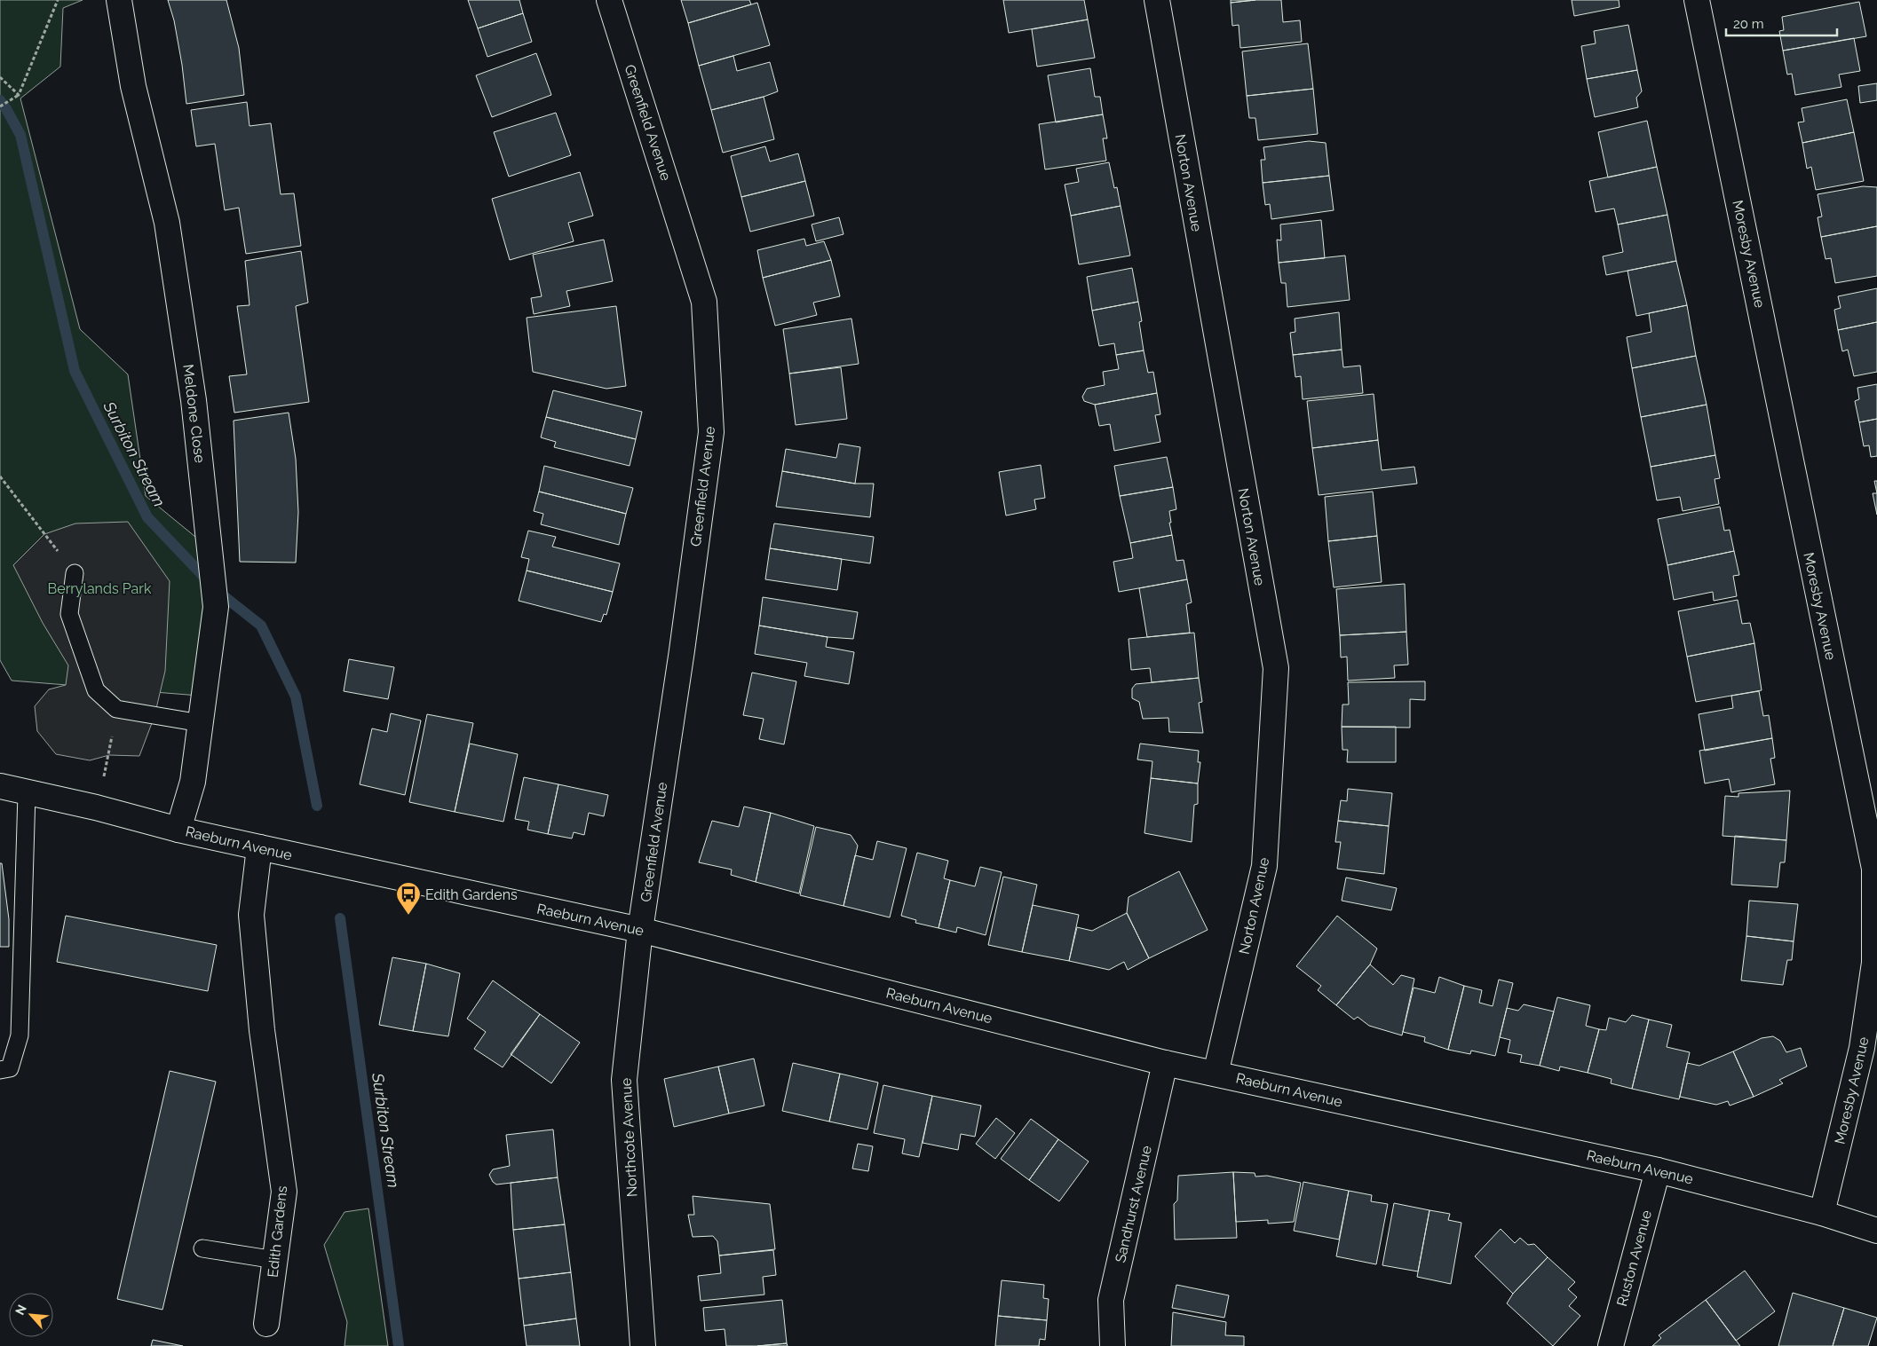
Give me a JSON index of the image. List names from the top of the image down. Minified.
{"streets":{"street":["Greenfield Avenue","Norton Avenue","Moresby Avenue","Meldone Close","Raeburn Avenue","Northcote Avenue","Sandhurst Avenue","Edith Gardens","Ruston Avenue"]},"crossings":[["Greenfield Avenue","Raeburn Avenue"],["Greenfield Avenue","Northcote Avenue"],["Norton Avenue","Raeburn Avenue"],["Moresby Avenue","Raeburn Avenue"],["Meldone Close","Raeburn Avenue"],["Raeburn Avenue","Northcote Avenue"],["Raeburn Avenue","Sandhurst Avenue"],["Raeburn Avenue","Edith Gardens"],["Raeburn Avenue","Ruston Avenue"]],"water":["Surbiton Stream"],"parks":["Berrylands Park"],"places":{"bus stop":["Edith Gardens"]},"scale_bar":"20 m","north":"top left"}
